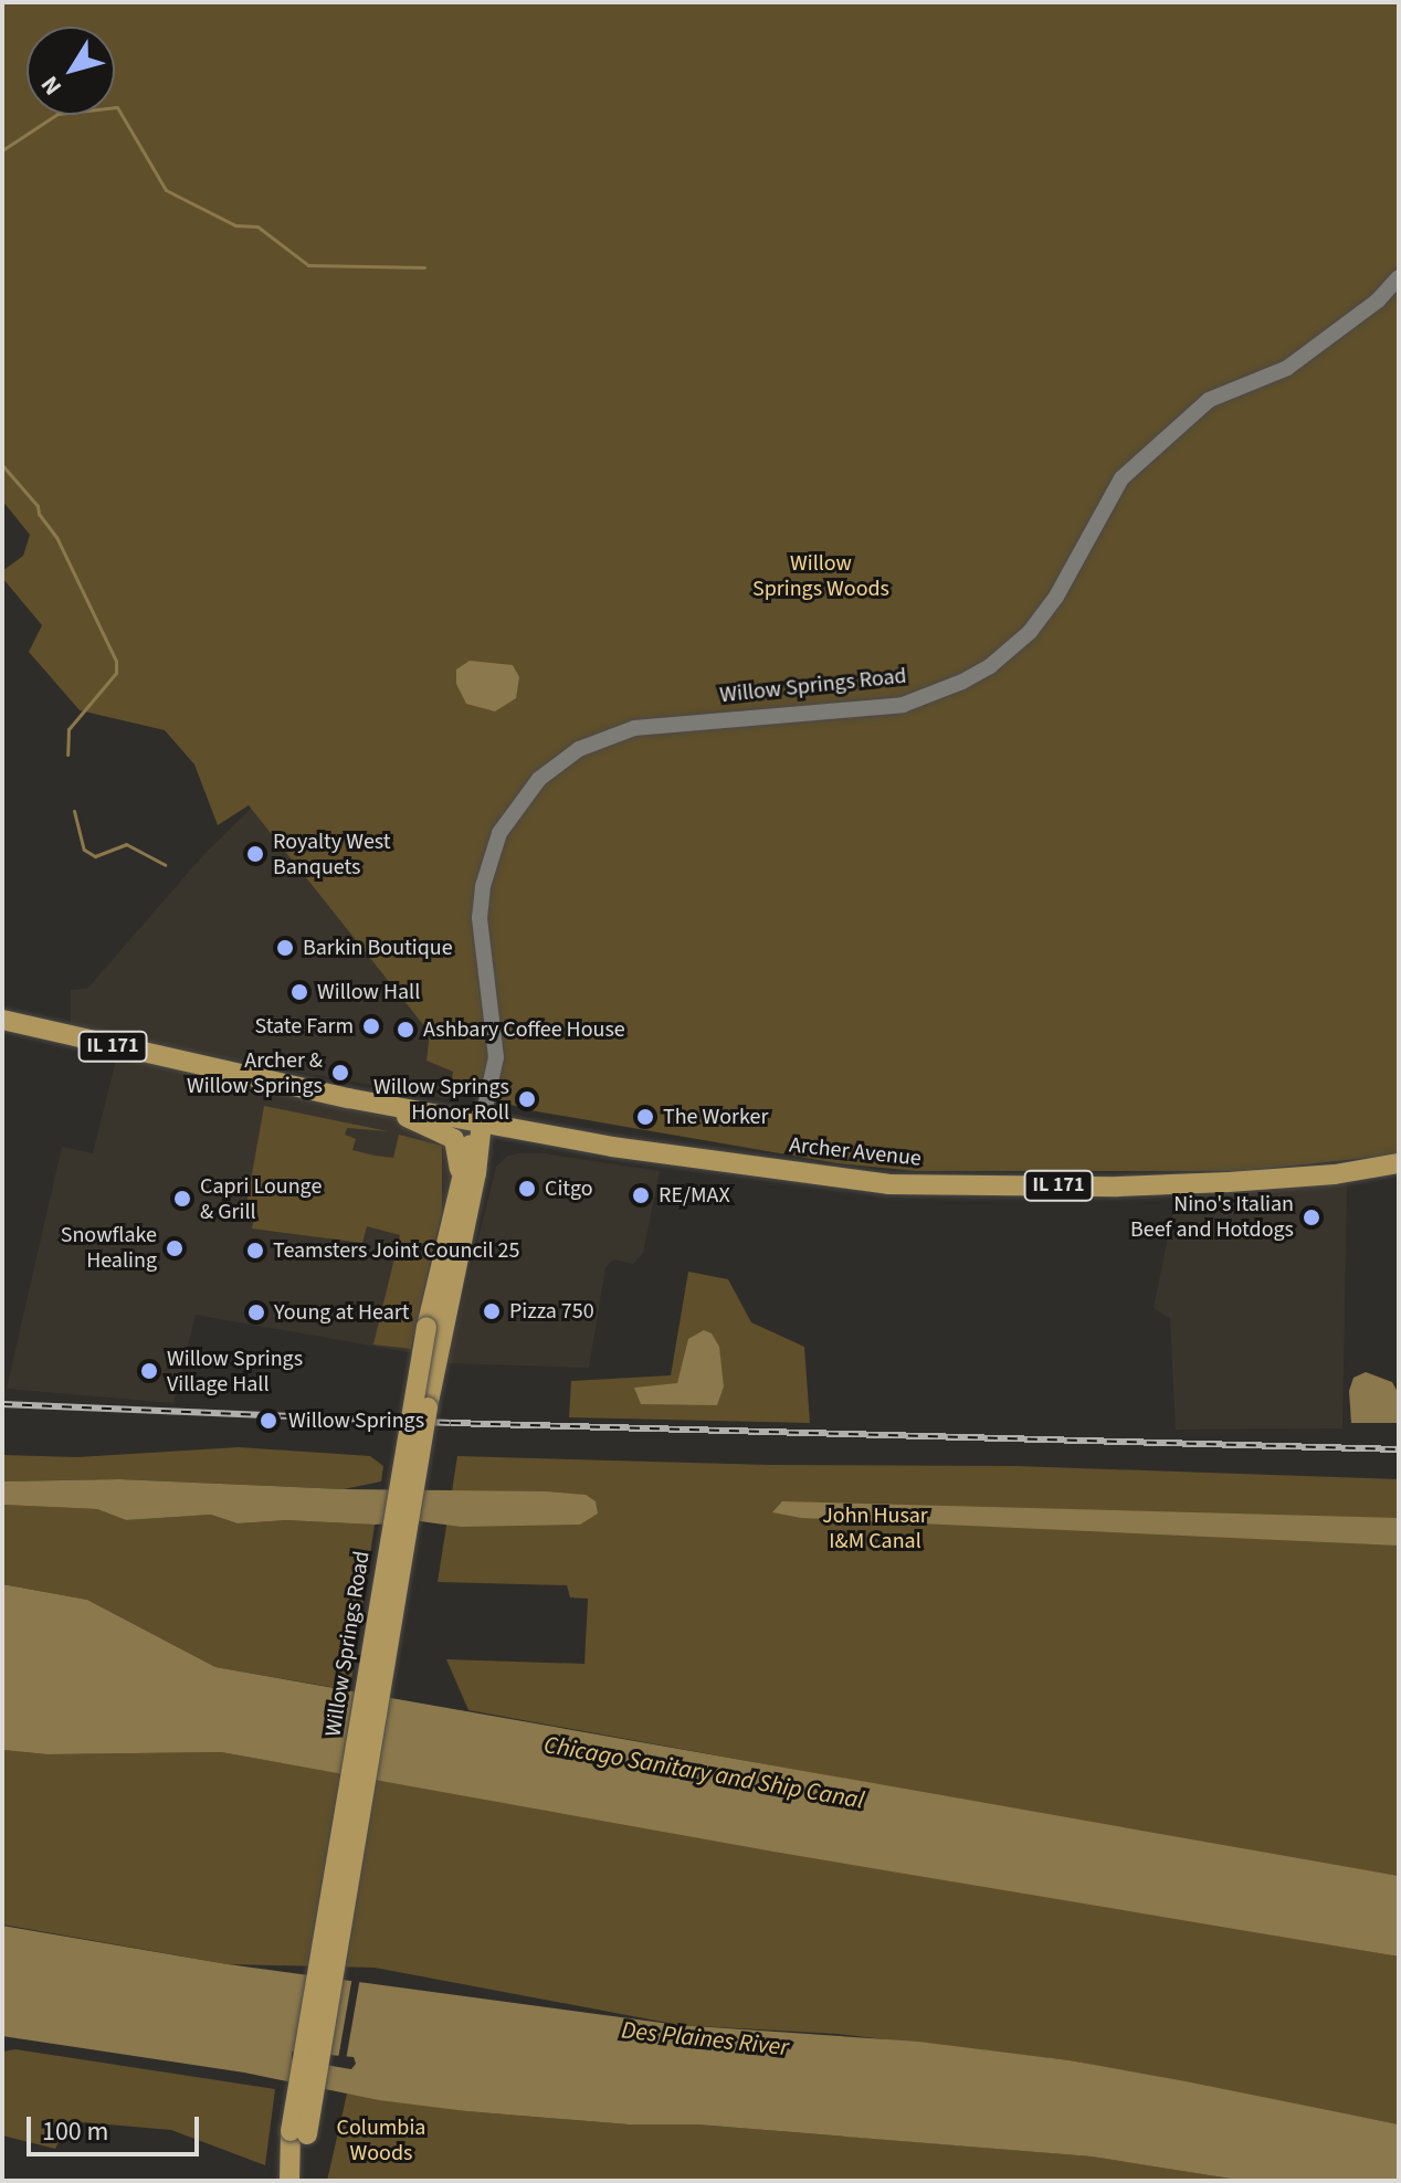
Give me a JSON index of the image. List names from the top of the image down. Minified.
{"streets":{"main road":["Willow Springs Road","IL 171","Archer Avenue"]},"crossings":[["Willow Springs Road","Archer Avenue"]],"water":["Chicago Sanitary and Ship Canal","Des Plaines River"],"parks":["Willow Springs Woods","John Husar I&M Canal","Columbia Woods"],"places":["Royalty West Banquets","Barkin Boutique","Willow Hall","State Farm","Ashbary Coffee House","Archer & Willow Springs","Willow Springs Honor Roll","The Worker","Citgo","RE/MAX","Capri Lounge & Grill","Nino's Italian Beef and Hotdogs","Snowflake Healing","Teamsters Joint Council 25","Pizza 750","Young at Heart","Willow Springs Village Hall","Willow Springs"],"scale_bar":"100 m","north":"bottom left"}
